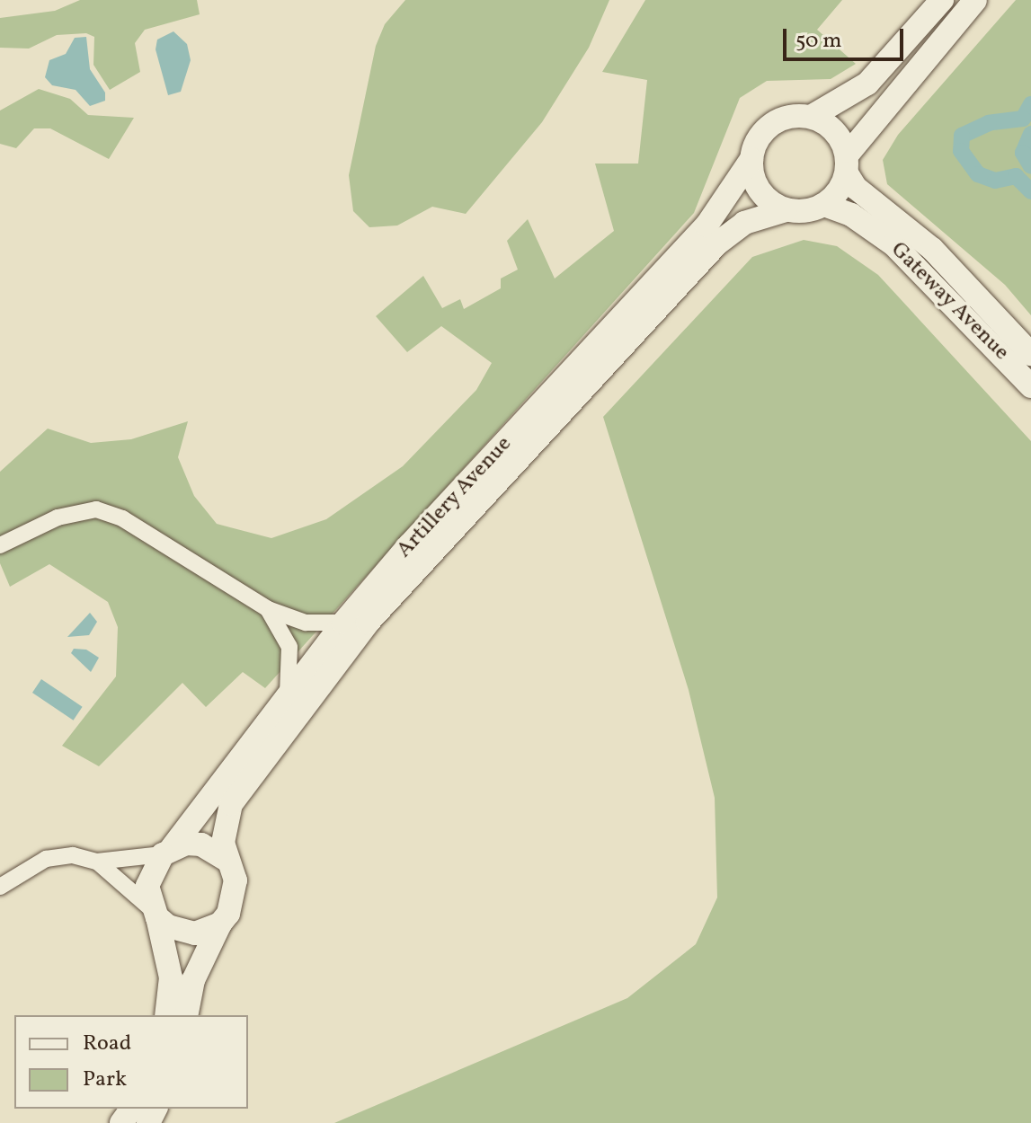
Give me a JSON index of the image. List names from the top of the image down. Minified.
{"streets":{"street":["Gateway Avenue","Artillery Avenue"]},"crossings":[["Gateway Avenue","Artillery Avenue"]],"legend":["Road","Park"],"scale_bar":"50 m"}
